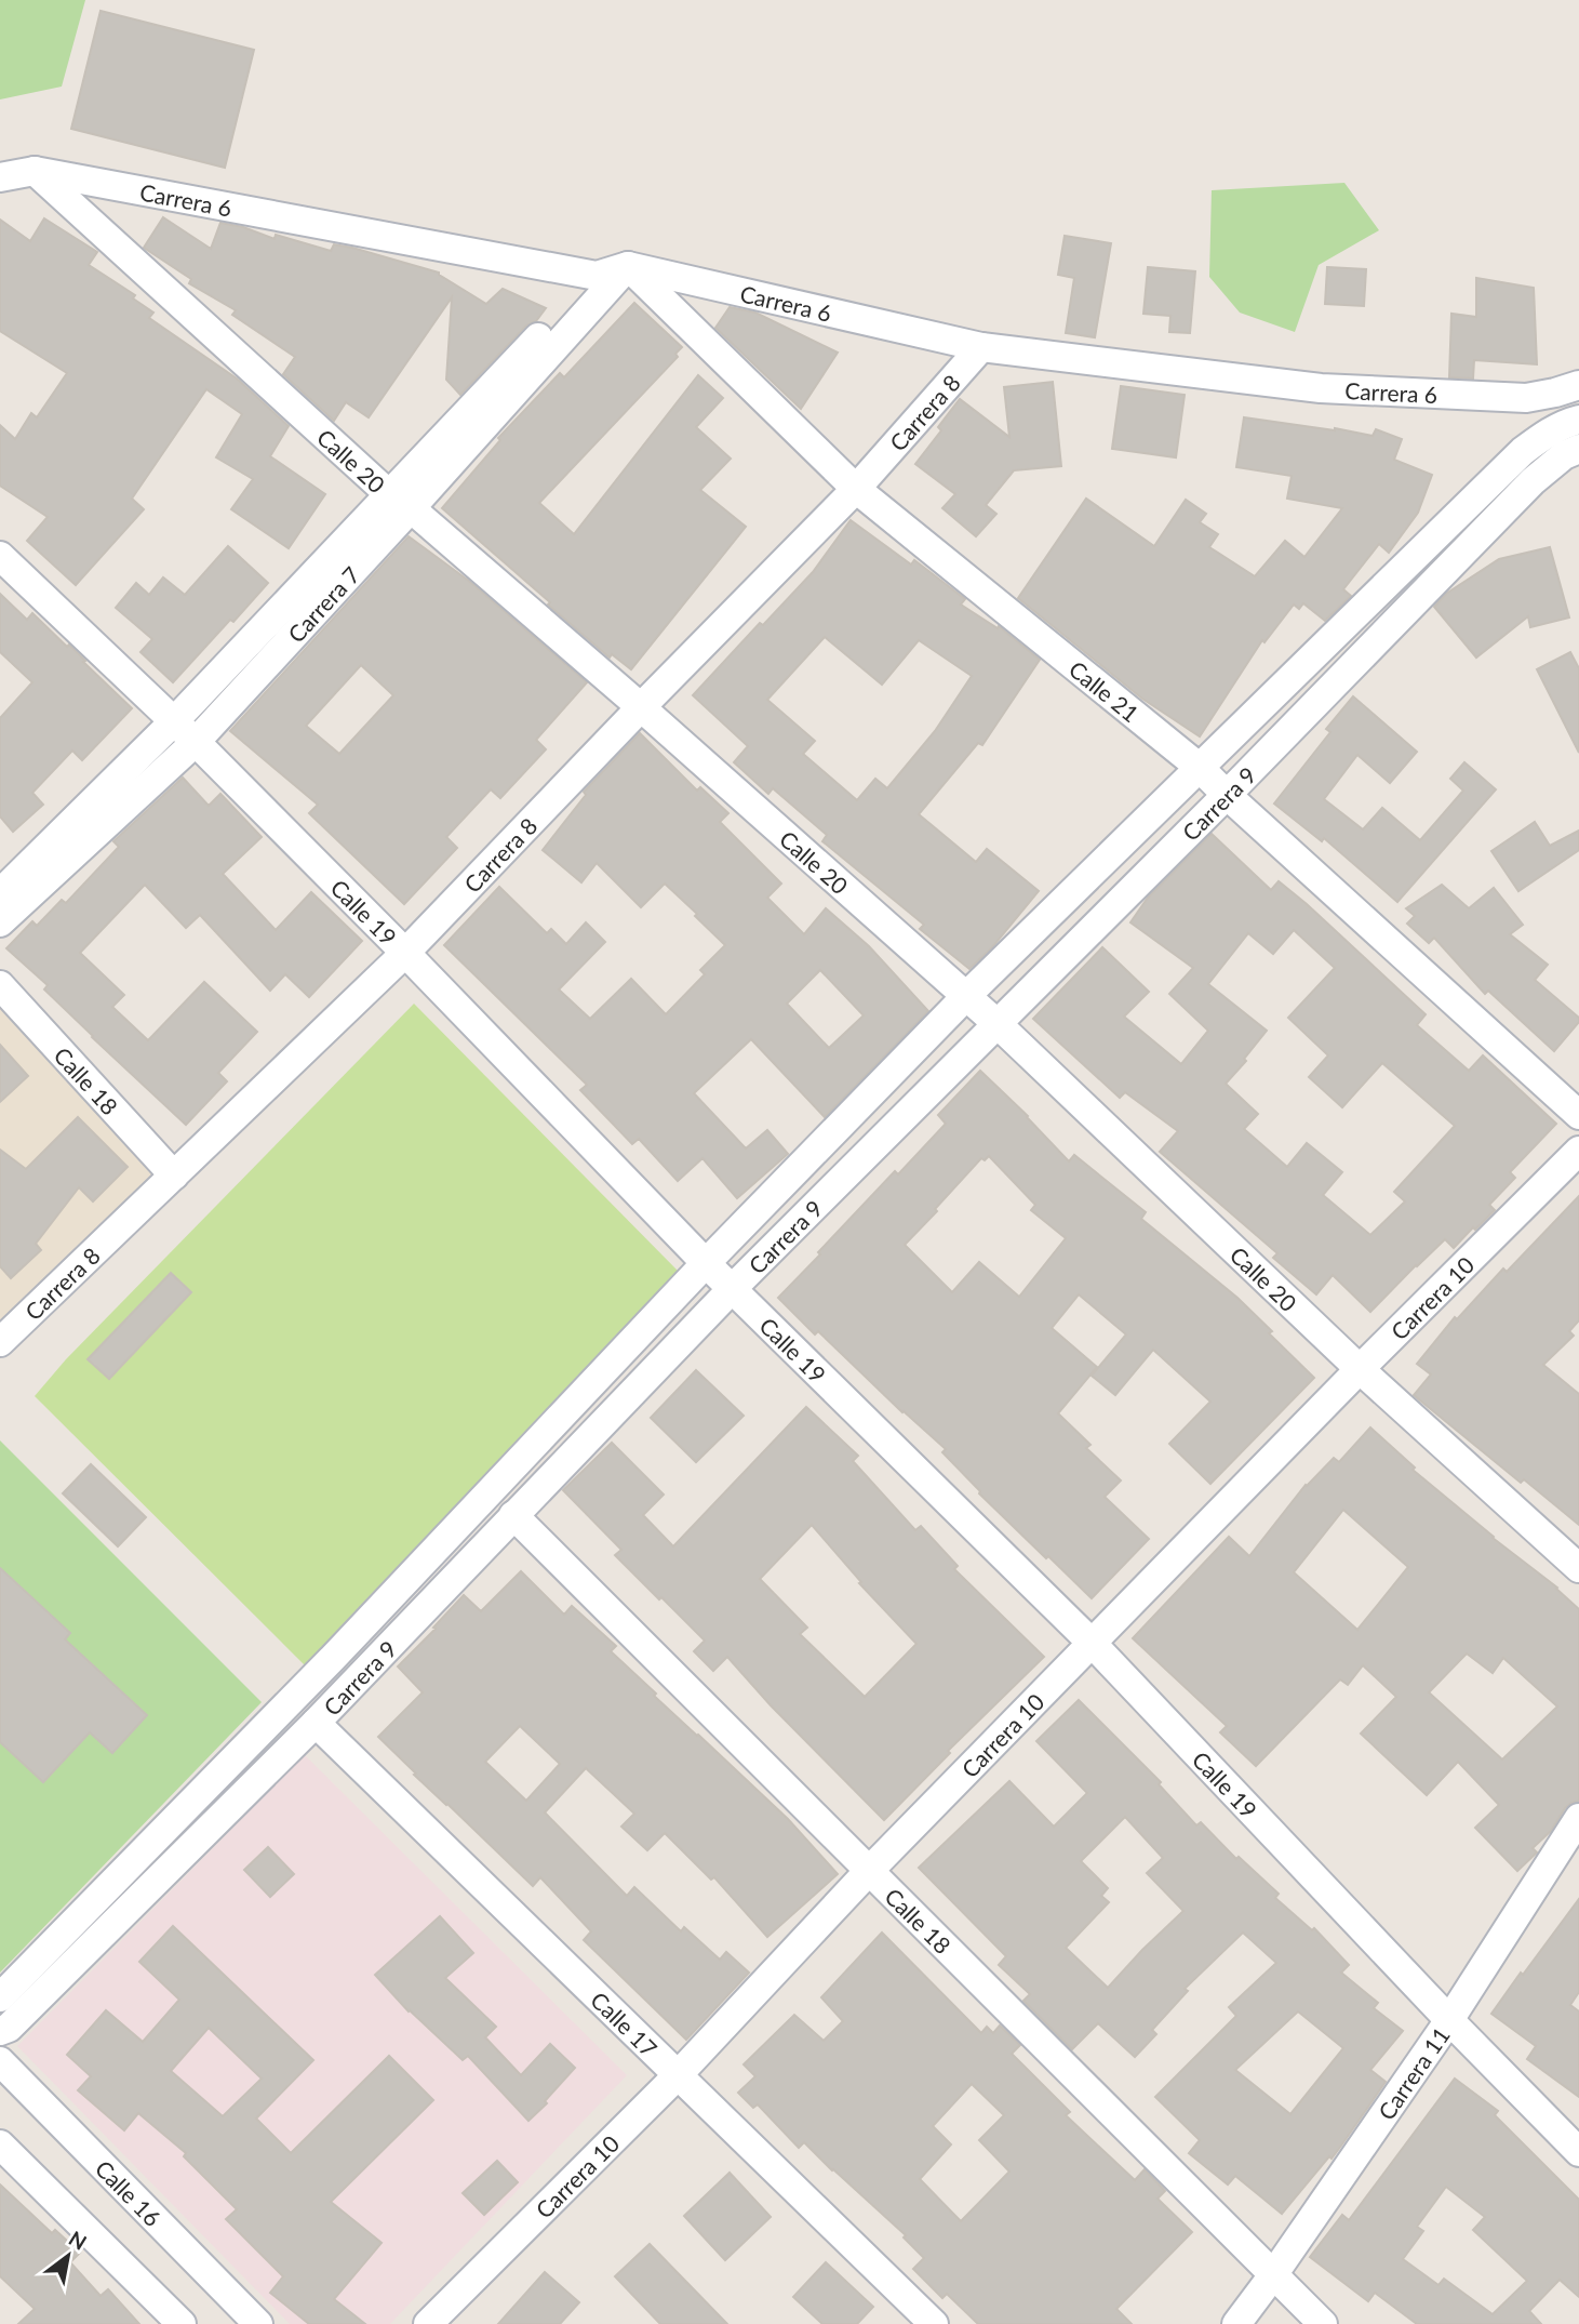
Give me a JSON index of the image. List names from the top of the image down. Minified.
{"streets":{"street":["Carrera 6","Carrera 8","Calle 20","Carrera 7","Calle 21","Carrera 9","Calle 19","Calle 18","Carrera 10","Calle 17","Carrera 11","Calle 16"]},"crossings":[["Carrera 6","Carrera 8"],["Carrera 6","Calle 20"],["Carrera 6","Carrera 7"],["Carrera 6","Calle 21"],["Carrera 8","Calle 20"],["Carrera 8","Calle 21"],["Carrera 8","Calle 19"],["Carrera 8","Calle 18"],["Calle 20","Carrera 7"],["Calle 20","Carrera 9"],["Calle 20","Carrera 10"],["Carrera 7","Calle 21"],["Carrera 7","Calle 19"],["Calle 21","Carrera 9"],["Carrera 9","Calle 19"],["Carrera 9","Calle 18"],["Carrera 9","Calle 17"],["Calle 19","Carrera 10"],["Calle 19","Carrera 11"],["Calle 18","Carrera 10"],["Calle 18","Carrera 11"],["Carrera 10","Calle 17"]],"north":"top right"}
